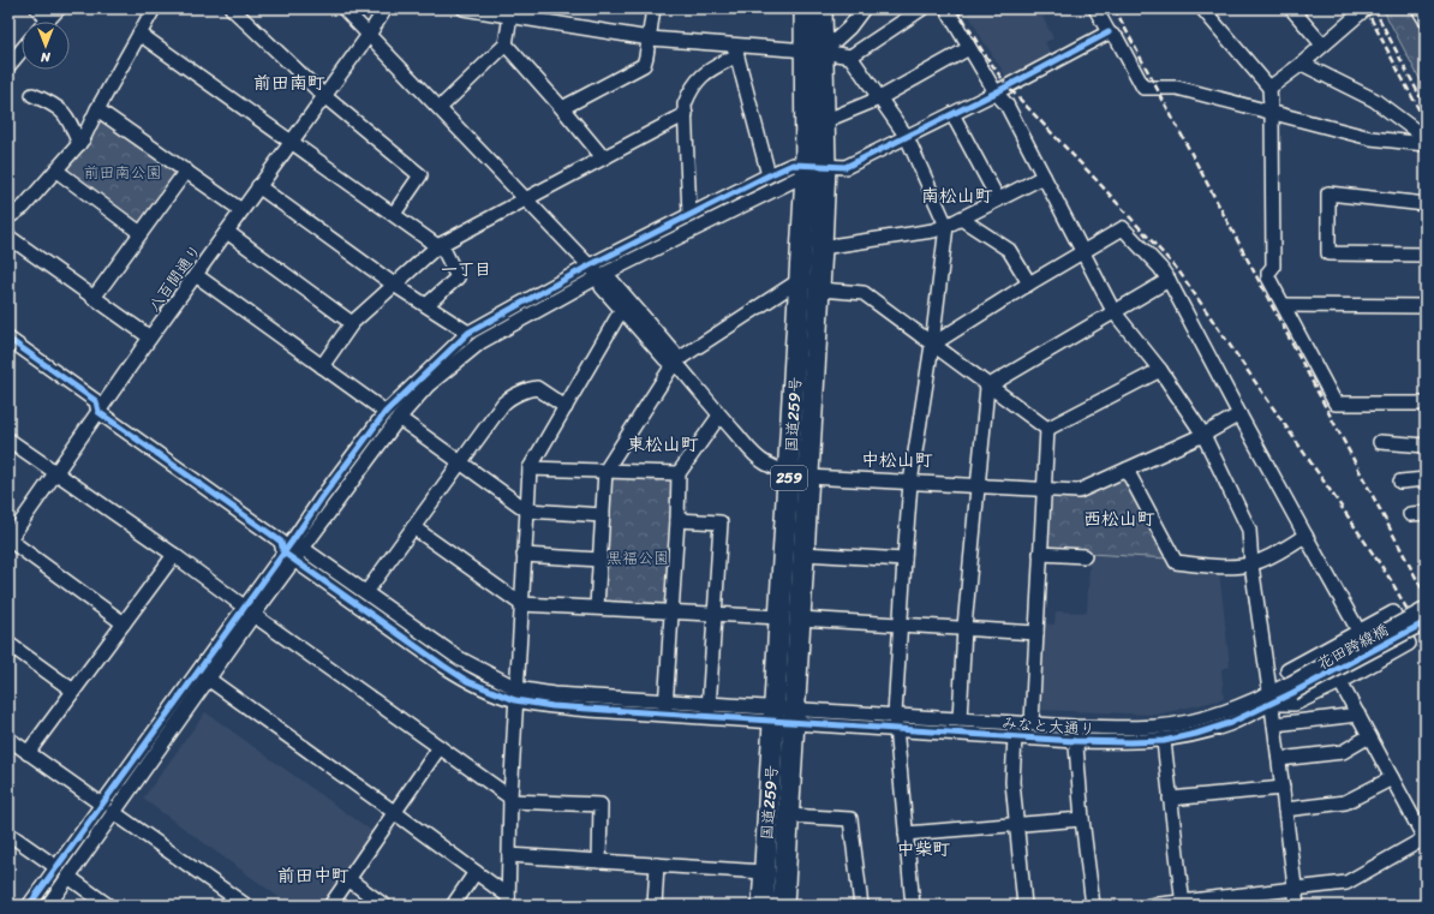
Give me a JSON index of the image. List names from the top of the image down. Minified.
{"streets":{"highway":["国道259号","259"],"street":["八百間通り","花田跨線橋","みなと大通り"]},"crossings":[["国道259号","みなと大通り"],["花田跨線橋","みなと大通り"]],"districts":["前田南町","南松山町","一丁目","東松山町","中松山町","西松山町","中柴町","前田中町"],"parks":["前田南公園","黒福公園"],"north":"bottom"}
